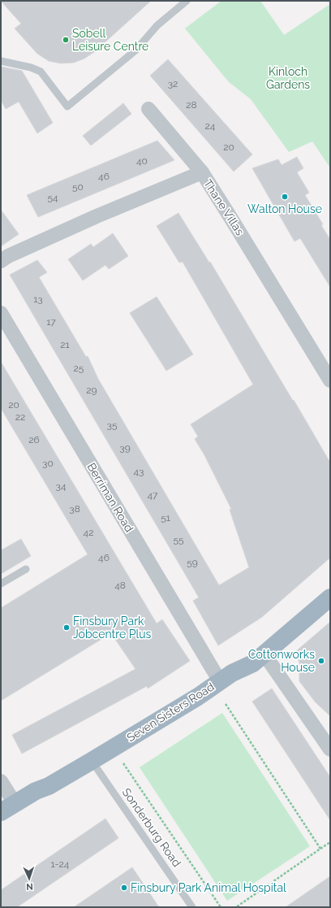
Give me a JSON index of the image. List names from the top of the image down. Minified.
{"streets":{"highway":["Seven Sisters Road"],"street":["Thane Villas","Berriman Road"],"lane":["Sonderburg Road"]},"crossings":[["Berriman Road","Seven Sisters Road"],["Seven Sisters Road","Sonderburg Road"]],"parks":["Kinloch Gardens"],"places":["Sobell Leisure Centre","Walton House","Finsbury Park Jobcentre Plus","Cottonworks House","Finsbury Park Animal Hospital"],"house_numbers":["32","28","24","20","40","46","50","54","13","17","21","25","29","20","22","35","26","39","30","43","34","47","38","51","42","55","46","59","48","1-24"],"north":"bottom"}
